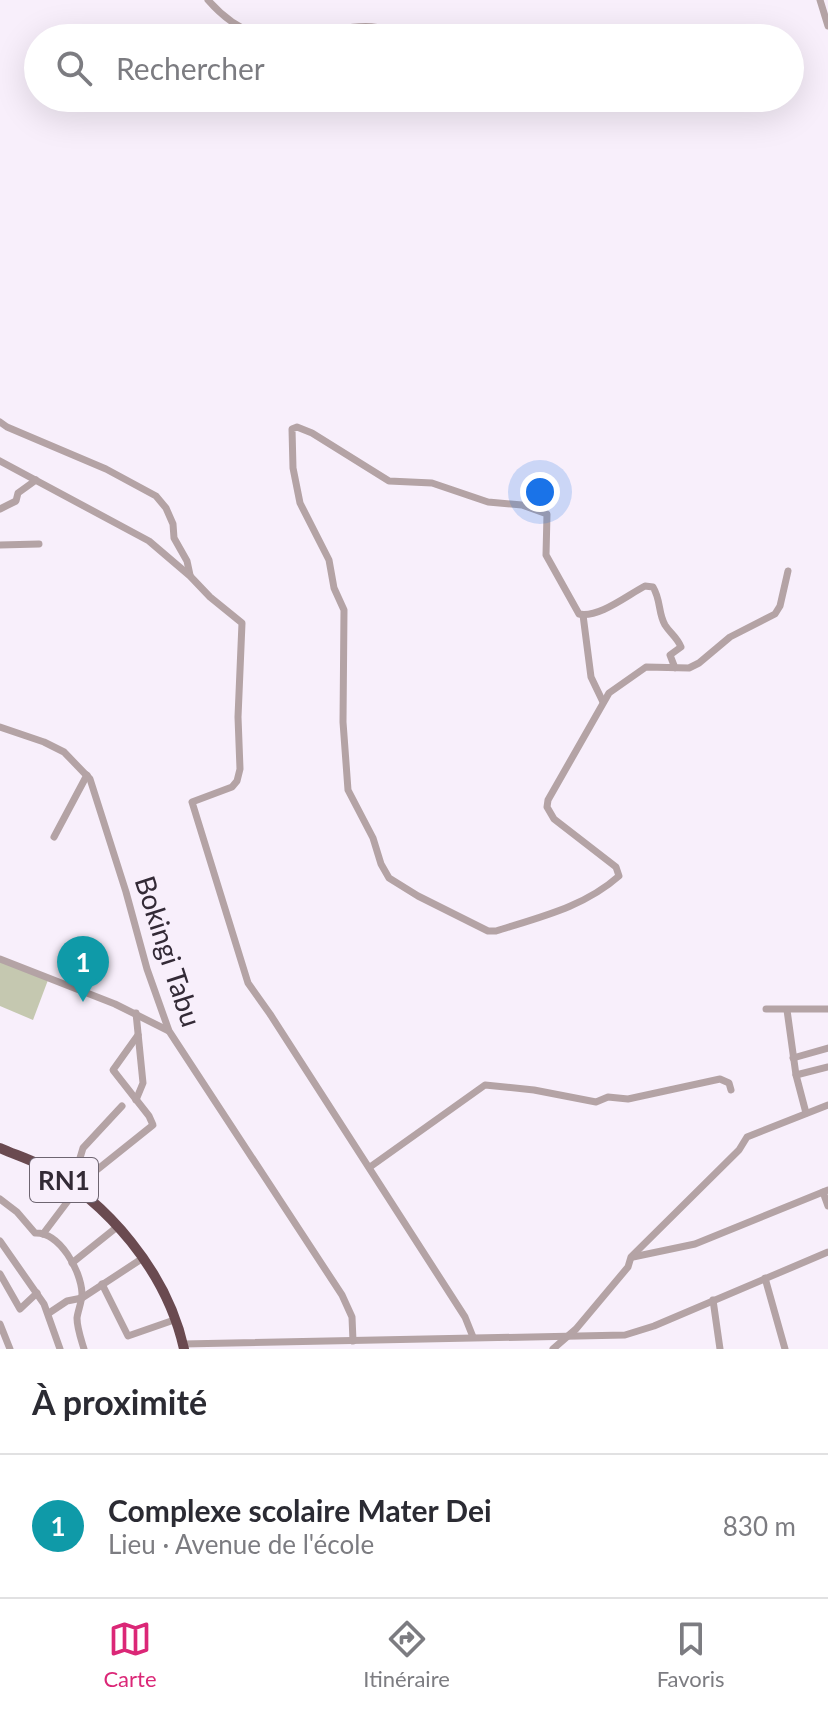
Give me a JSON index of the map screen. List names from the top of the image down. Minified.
{"streets":{"highway":["RN1"],"street":["Bokingi Tabu"]},"page":{"search":"Rechercher","pins":"1","heading":"À proximité","list":[{"mark":"1","name":"Complexe scolaire Mater Dei","note":"Lieu · Avenue de l'école","value":"830 m"}],"nav":["Carte","Itinéraire","Favoris"]}}
